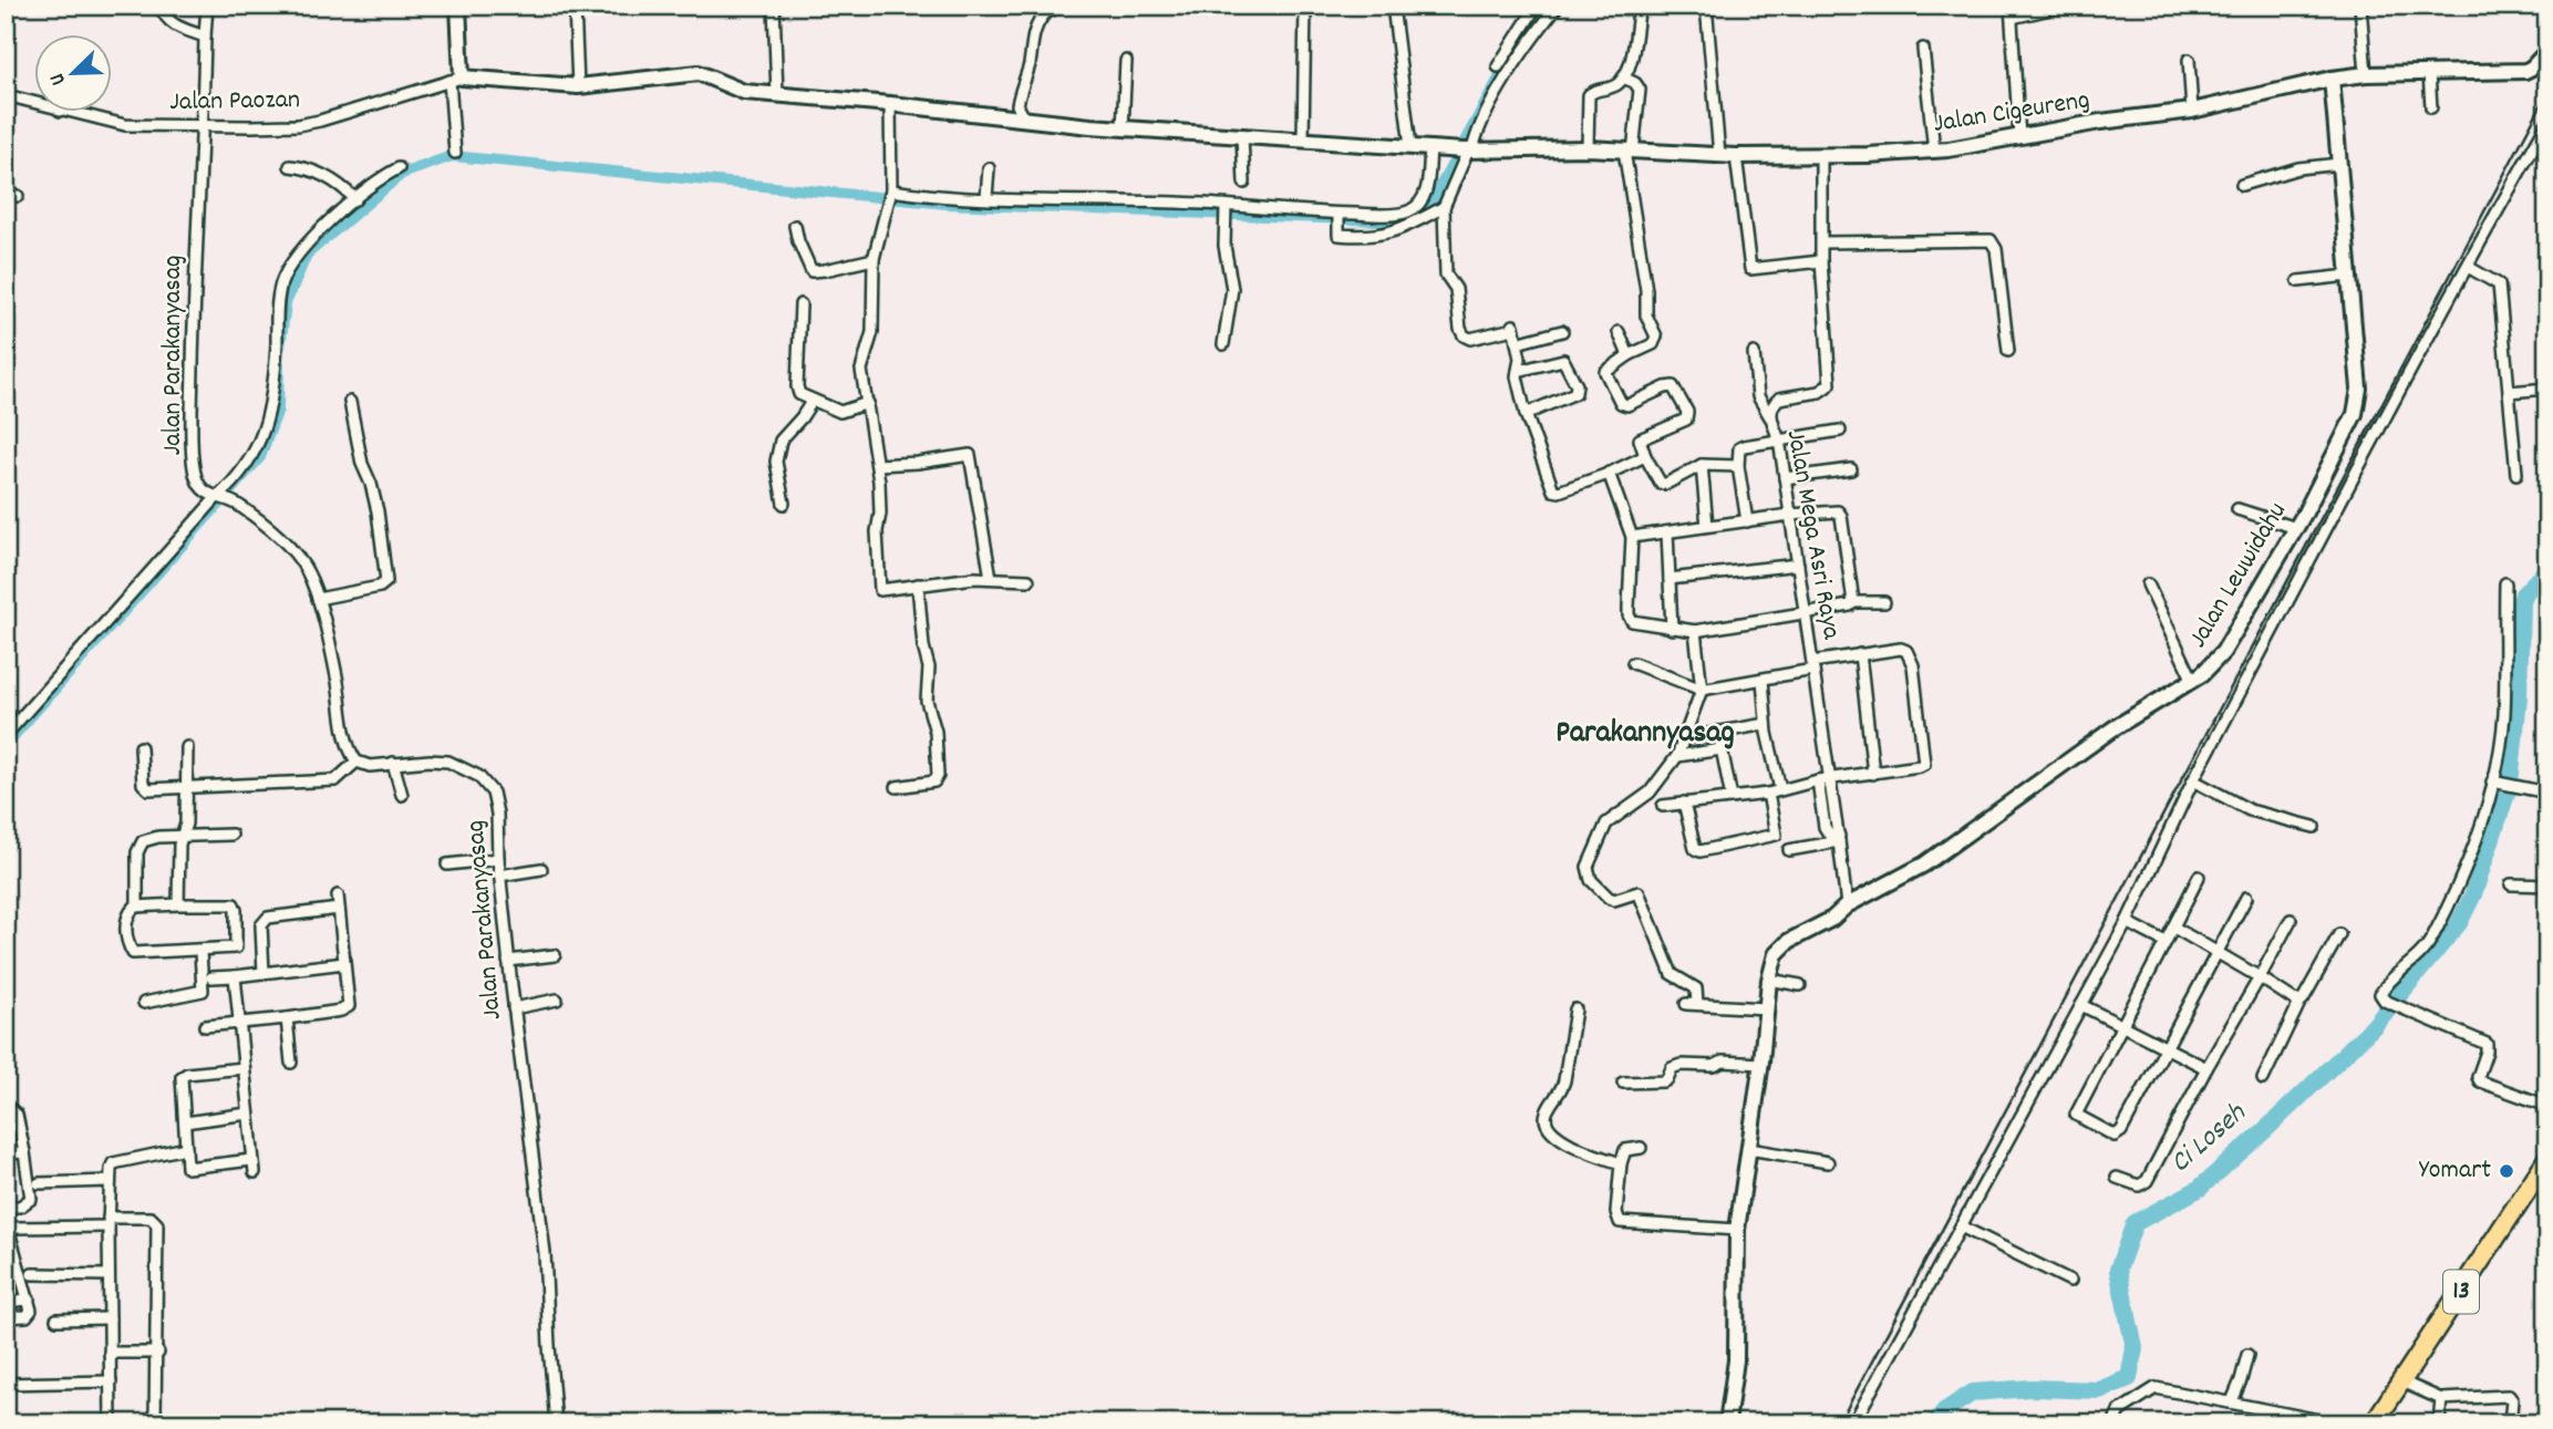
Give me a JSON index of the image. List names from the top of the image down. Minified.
{"streets":{"highway":["13"],"street":["Jalan Paozan","Jalan Cigeureng","Jalan Parakanyasag","Jalan Mega Asri Raya","Jalan Leuwidahu"]},"crossings":[["Jalan Paozan","Jalan Cigeureng"],["Jalan Paozan","Jalan Parakanyasag"],["Jalan Cigeureng","Jalan Mega Asri Raya"],["Jalan Cigeureng","Jalan Leuwidahu"],["Jalan Mega Asri Raya","Jalan Leuwidahu"]],"districts":["Parakannyasag"],"water":["Ci Loseh"],"places":["Yomart"],"north":"bottom left"}
